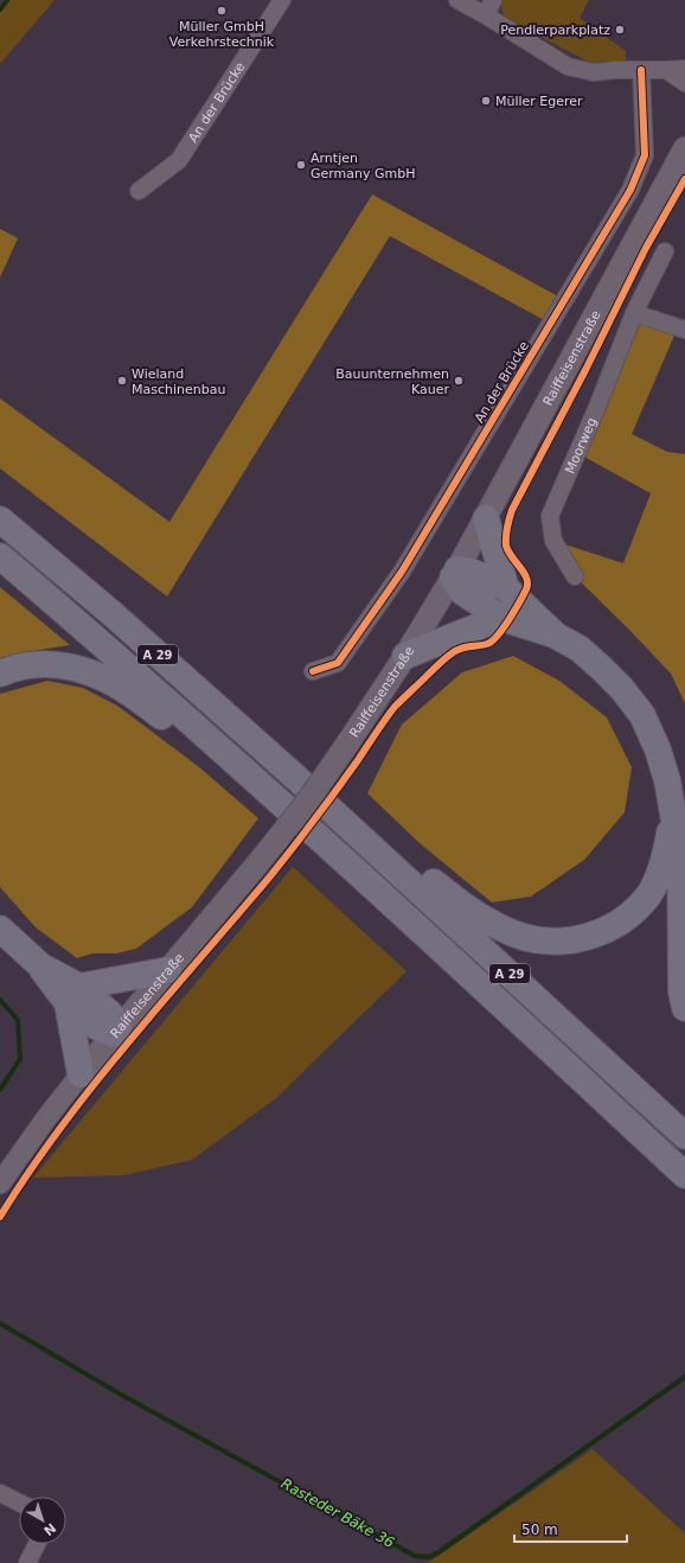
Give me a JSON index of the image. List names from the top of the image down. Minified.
{"streets":{"highway":["A 29"],"main road":["Raiffeisenstraße"],"street":["An der Brücke","Moorweg"]},"crossings":[["Raiffeisenstraße","A 29"]],"water":["Rasteder Bäke 36"],"places":["Müller GmbH Verkehrstechnik","Pendlerparkplatz","Müller Egerer","Arntjen Germany GmbH","Wieland Maschinenbau","Bauunternehmen Kauer"],"scale_bar":"50 m","north":"bottom right"}
